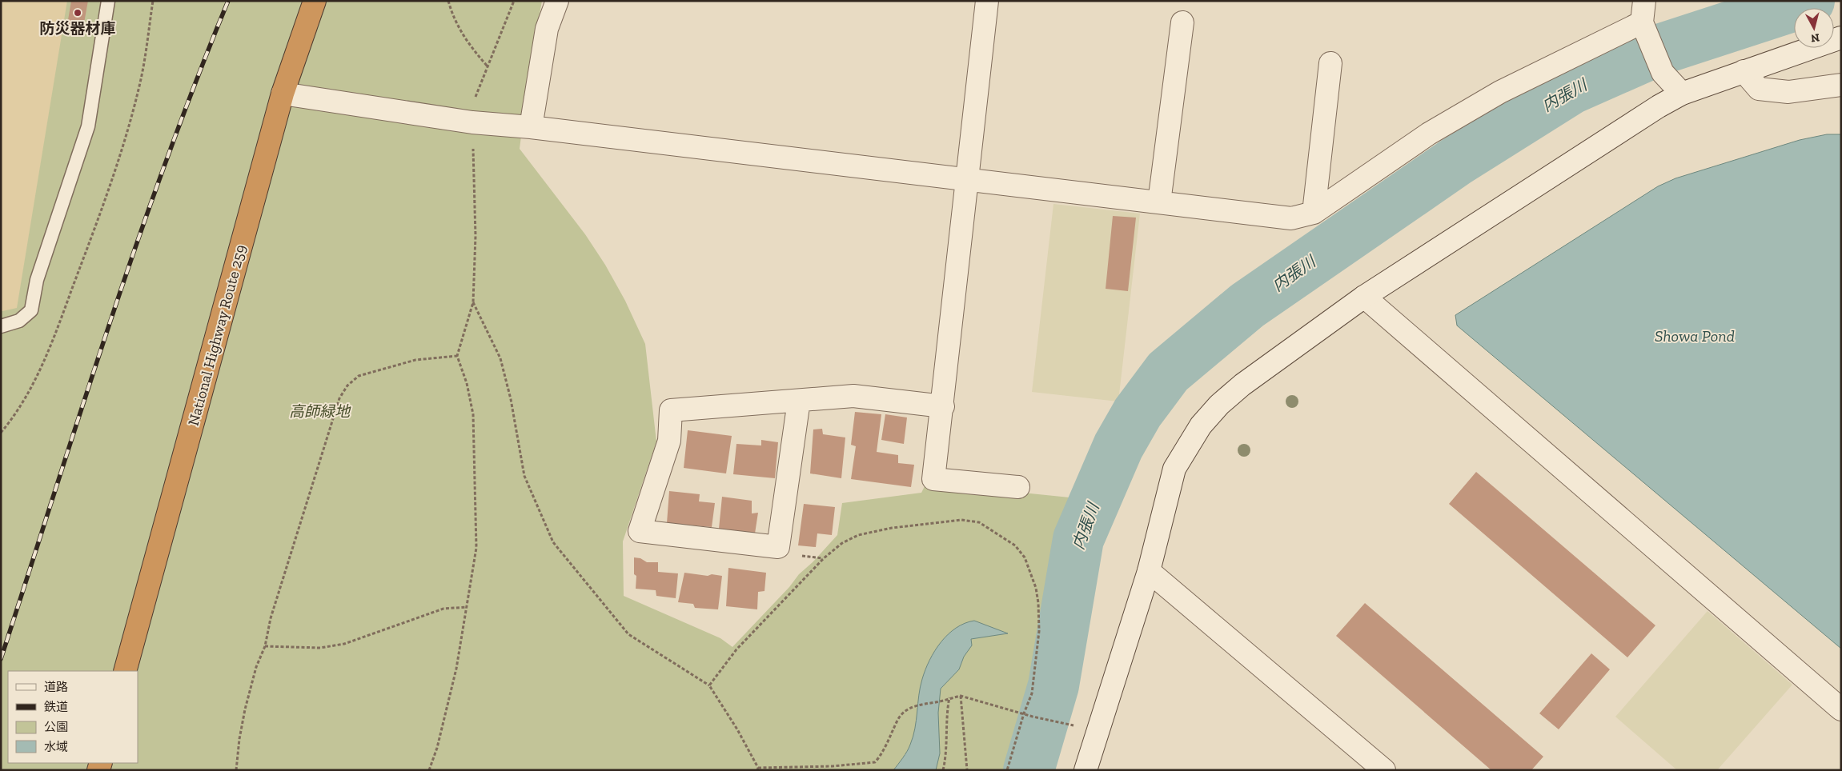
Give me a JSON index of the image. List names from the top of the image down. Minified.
{"streets":{"highway":["National Highway Route 259"]},"water":["内張川","Showa Pond"],"parks":["高師緑地"],"places":["防災器材庫"],"legend":["道路","鉄道","公園","水域"],"north":"bottom"}
